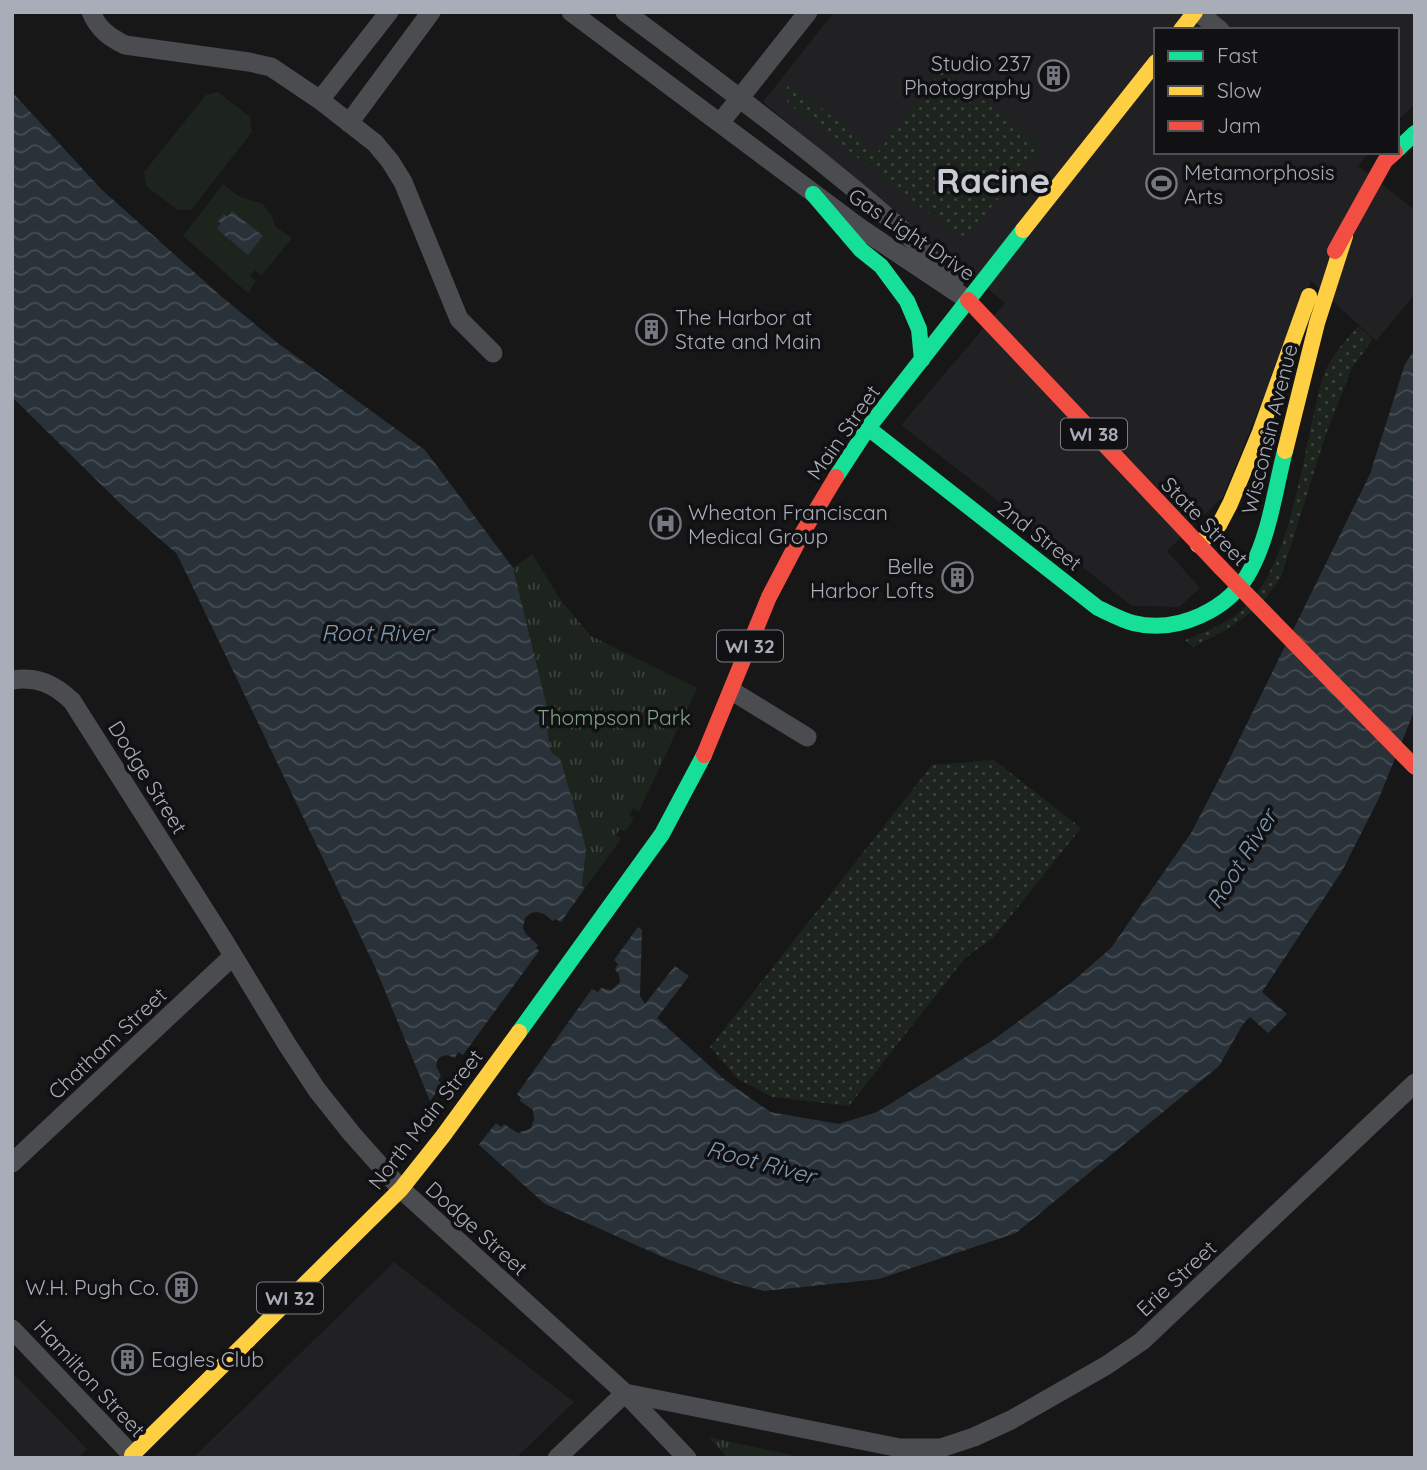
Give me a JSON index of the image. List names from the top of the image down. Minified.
{"streets":{"main road":["Wisconsin Avenue","Main Street","WI 38","State Street","2nd Street","WI 32","North Main Street"],"street":["Gas Light Drive","Dodge Street","Chatham Street","Erie Street","Hamilton Street"]},"crossings":[["Gas Light Drive","Main Street"],["Gas Light Drive","State Street"],["Wisconsin Avenue","State Street"],["Wisconsin Avenue","2nd Street"],["Main Street","State Street"],["Main Street","2nd Street"],["Main Street","North Main Street"],["Dodge Street","Chatham Street"],["Dodge Street","North Main Street"],["North Main Street","Hamilton Street"]],"districts":["Racine"],"water":["Root River"],"parks":["Thompson Park"],"places":{"building":["Studio 237 Photography","The Harbor at State and Main","Belle Harbor Lofts","W.H. Pugh Co.","Eagles Club"],"sports":["Metamorphosis Arts"],"hospital":["Wheaton Franciscan Medical Group"]},"legend":["Fast","Slow","Jam"]}
